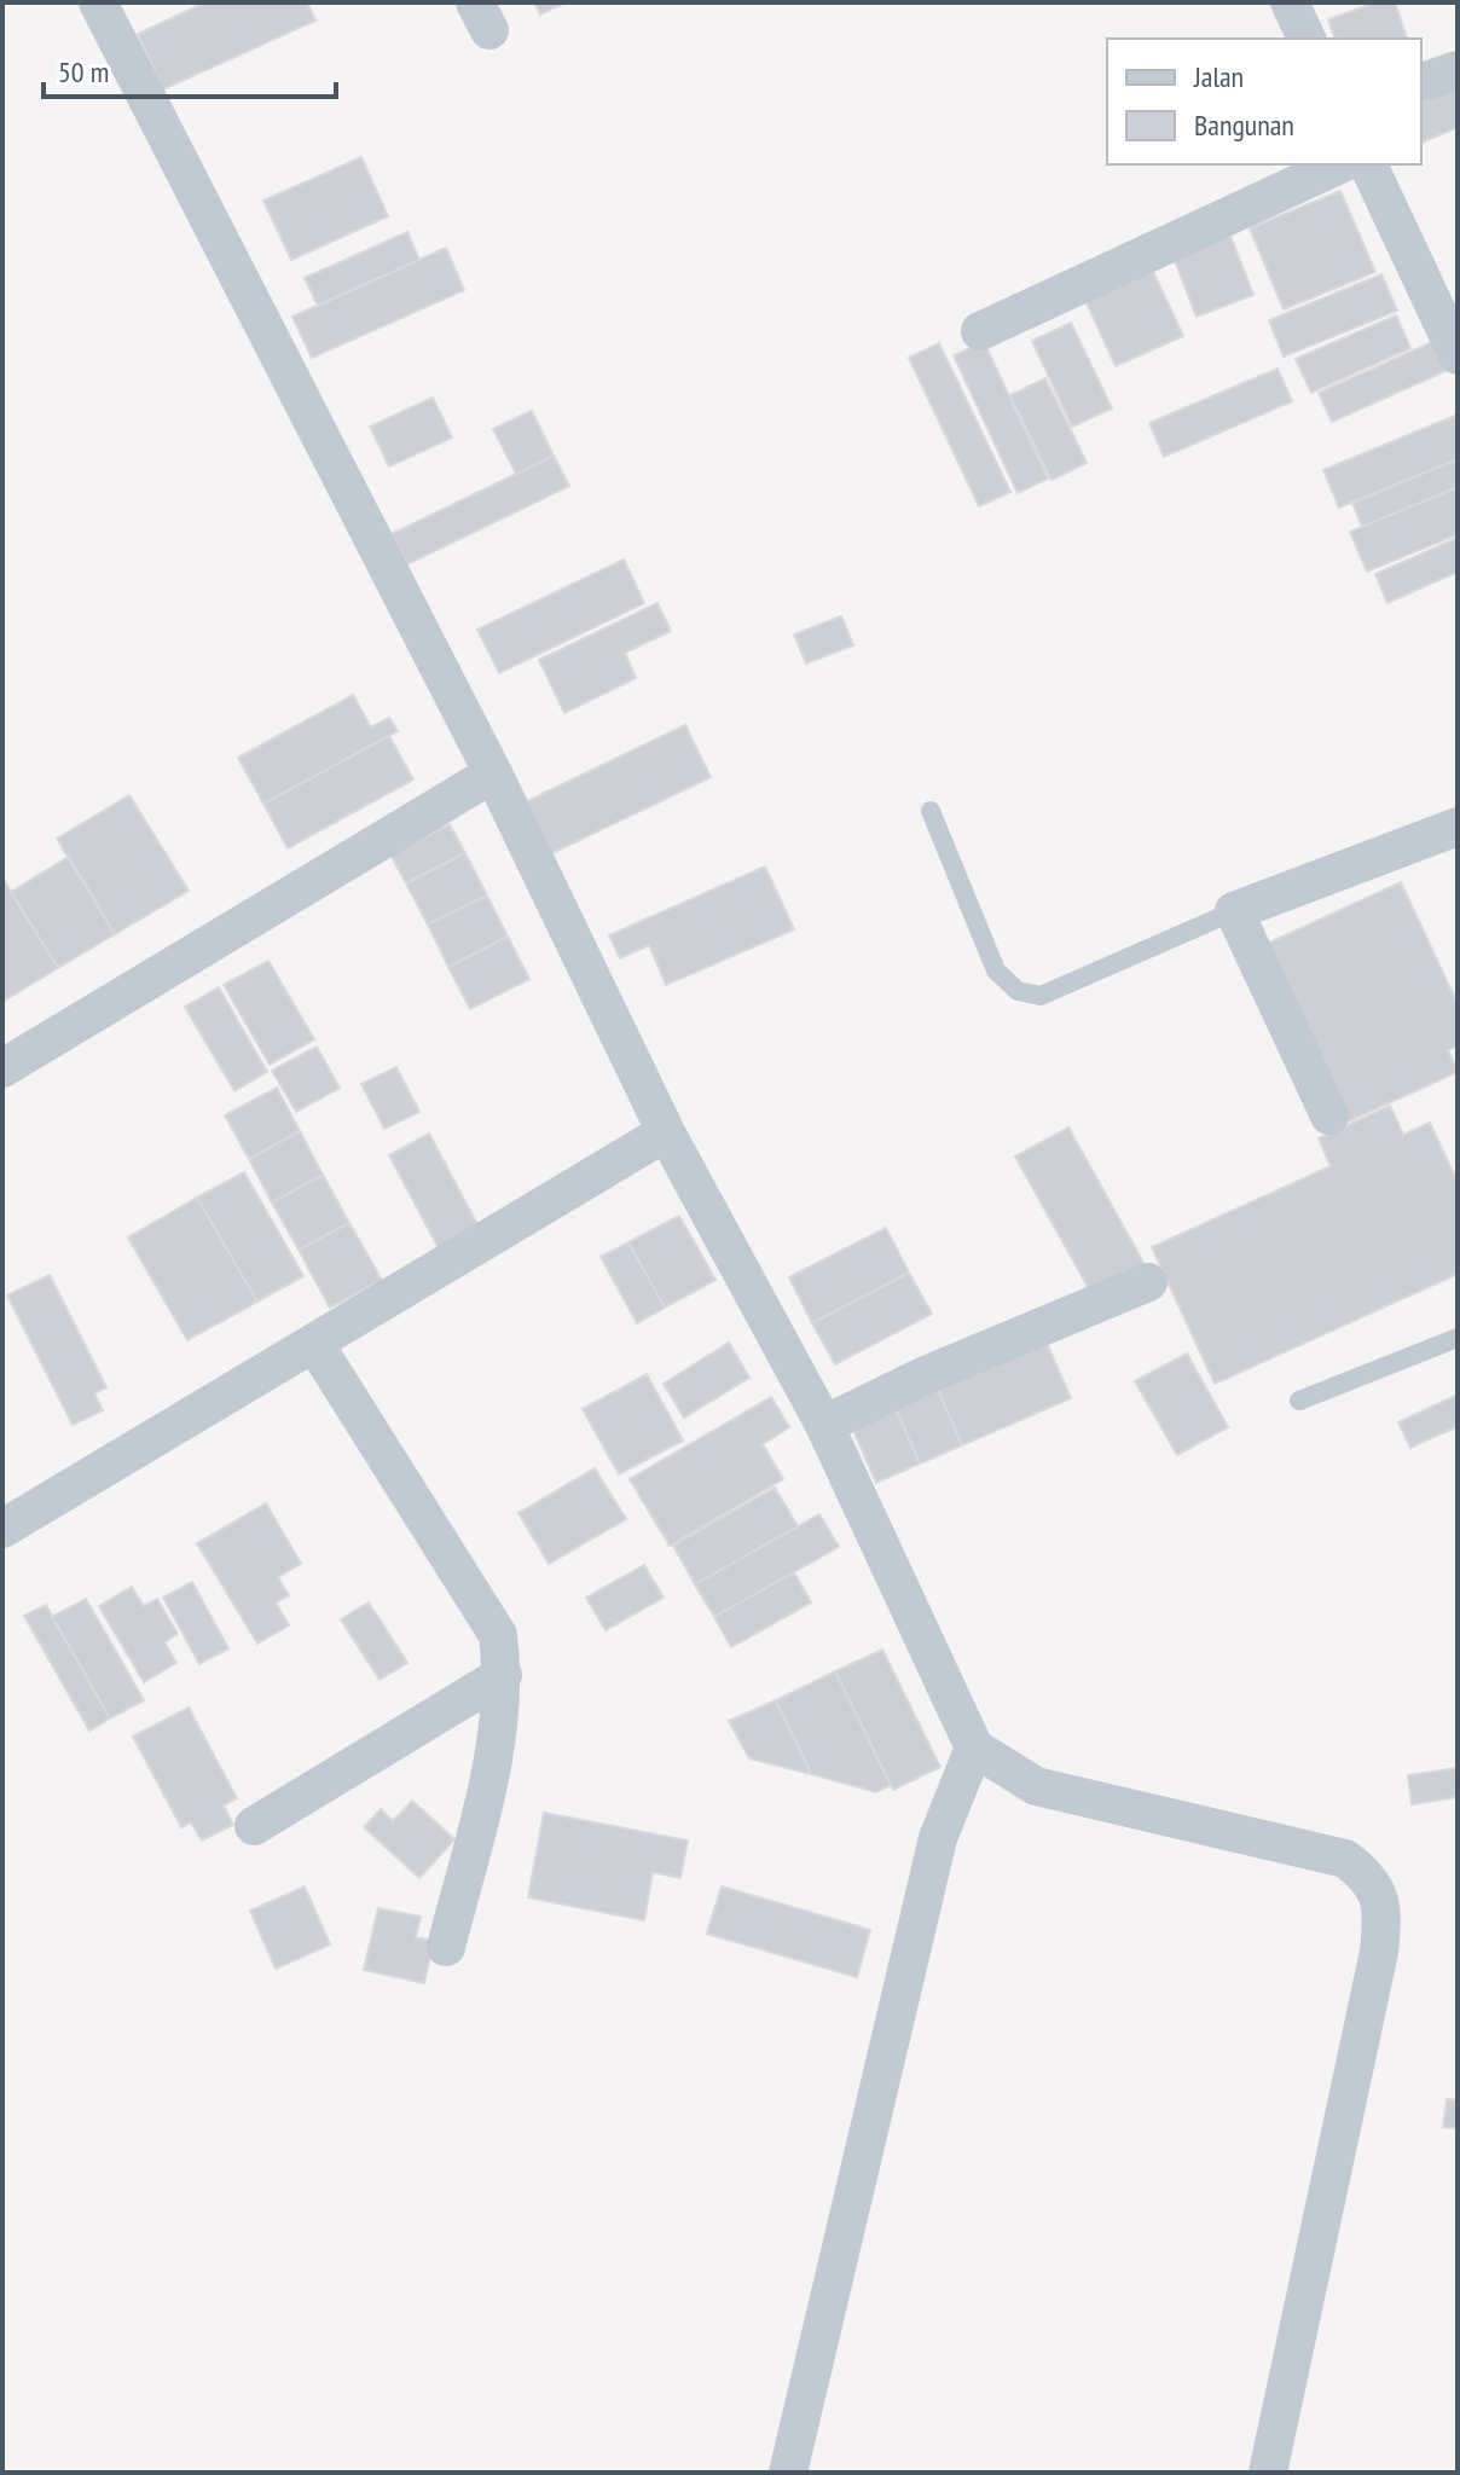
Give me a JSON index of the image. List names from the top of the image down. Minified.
{"legend":["Jalan","Bangunan"],"scale_bar":"50 m"}
